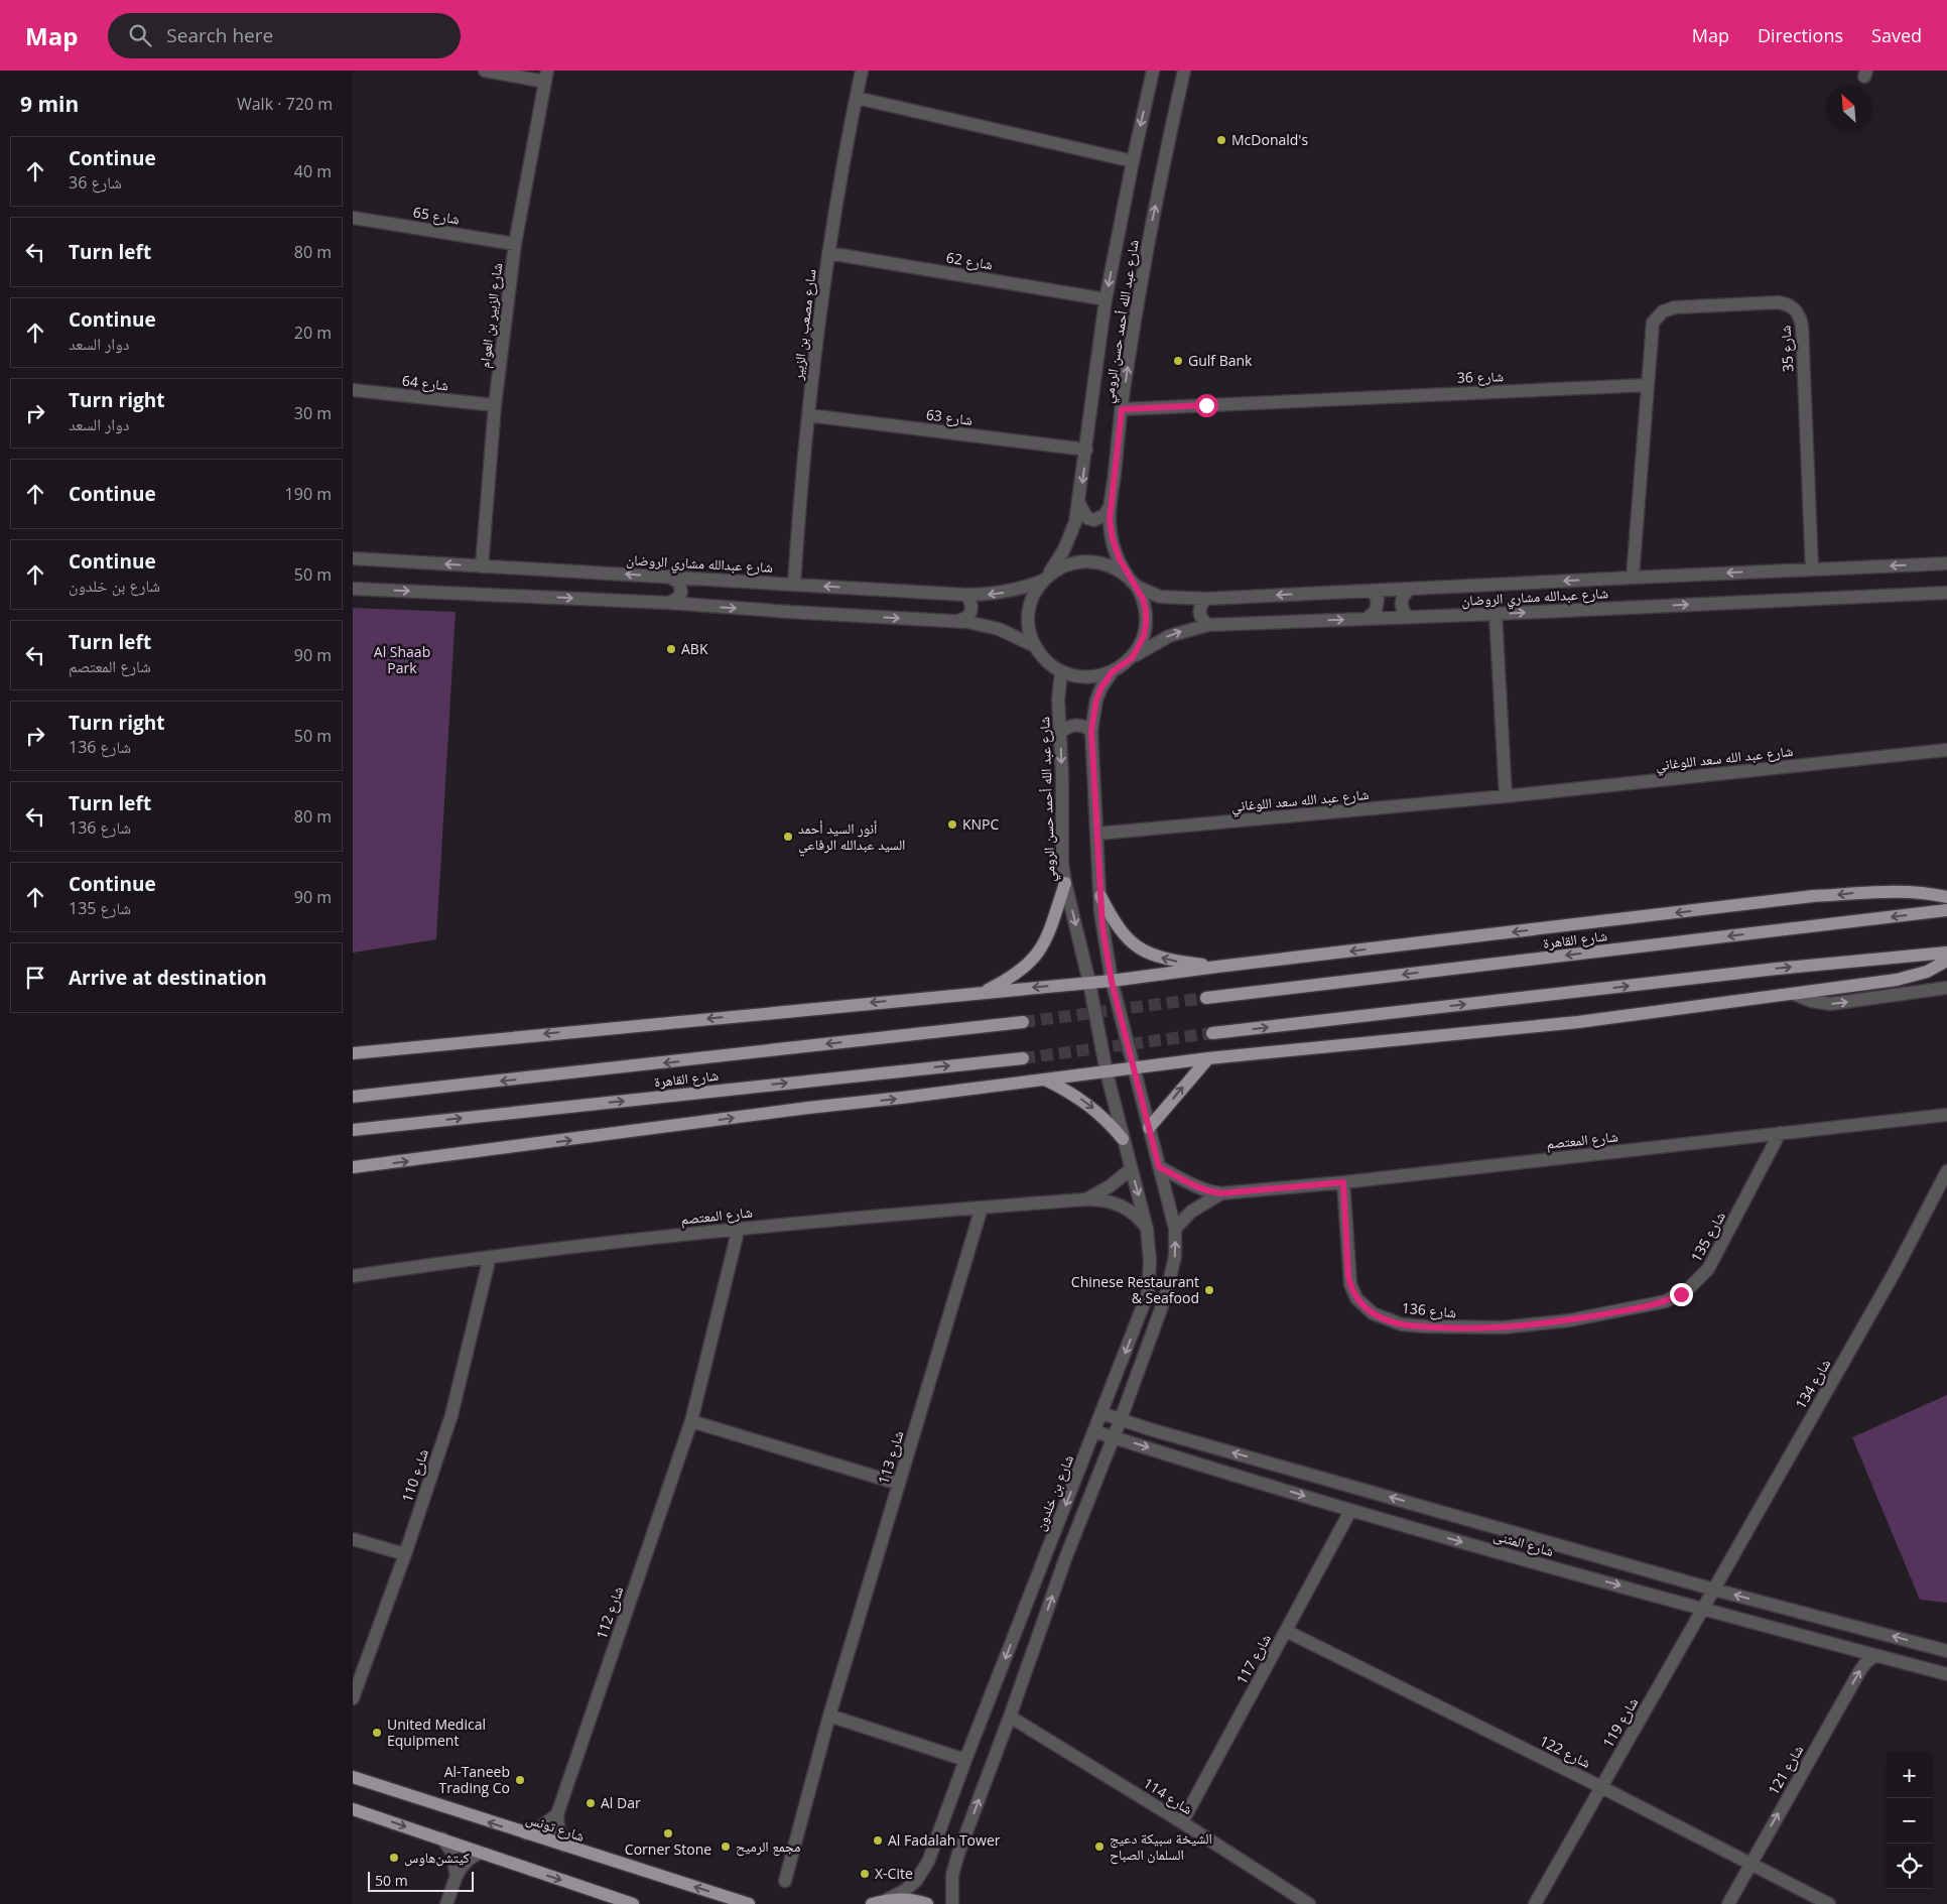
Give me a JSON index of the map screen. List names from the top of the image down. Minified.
{"streets":{"main road":["شارع القاهرة","شارع تونس"],"street":["شارع 65","شارع 62","شارع الزبير بن العوام","شارع عبد الله أحمد حسن الرومي","سارع مصعب بن الزبير","شارع 35","شارع 36","شارع 64","شارع 63","شارع عبدالله مشاري الروضان","شارع عبد الله سعد اللوغاني","شارع المعتصم","شارع 135","شارع 136","شارع 134","شارع 113","شارع 110","شارع بن خلدون","شارع المثنى","شارع 112","شارع 117","شارع 119","شارع 122","شارع 121","شارع 114"]},"crossings":[["شارع 65","شارع الزبير بن العوام"],["شارع 62","شارع عبد الله أحمد حسن الرومي"],["شارع 62","سارع مصعب بن الزبير"],["شارع الزبير بن العوام","شارع 64"],["شارع الزبير بن العوام","شارع عبدالله مشاري الروضان"],["شارع عبد الله أحمد حسن الرومي","شارع 36"],["شارع عبد الله أحمد حسن الرومي","شارع 63"],["شارع عبد الله أحمد حسن الرومي","شارع عبدالله مشاري الروضان"],["شارع عبد الله أحمد حسن الرومي","شارع بن خلدون"],["سارع مصعب بن الزبير","شارع 63"],["سارع مصعب بن الزبير","شارع عبدالله مشاري الروضان"],["شارع 35","شارع 36"],["شارع 35","شارع عبدالله مشاري الروضان"],["شارع المعتصم","شارع 135"],["شارع المعتصم","شارع 136"],["شارع المعتصم","شارع 113"],["شارع المعتصم","شارع 110"],["شارع المعتصم","شارع بن خلدون"],["شارع المعتصم","شارع 112"],["شارع 135","شارع 136"],["شارع 134","شارع المثنى"],["شارع 134","شارع 119"],["شارع بن خلدون","شارع المثنى"],["شارع المثنى","شارع 117"],["شارع المثنى","شارع 119"],["شارع المثنى","شارع 121"],["شارع 112","شارع تونس"],["شارع 117","شارع 122"],["شارع 117","شارع 114"],["شارع 119","شارع 122"],["شارع 122","شارع 121"]],"one_way":["شارع 121"],"parks":["Al Shaab Park"],"places":["McDonald's","Gulf Bank","ABK","KNPC","أنور السيد أحمد السيد عبدالله الرفاعي","Chinese Restaurant & Seafood","United Medical Equipment","Al-Taneeb Trading Co","Al Dar","Corner Stone","Al Fadalah Tower","مجمع الرميح","الشيخة سبيكة دعيج السلمان الصباح","كيتشن‌هاوس","X-Cite"],"scale_bar":"50 m","north":"top left","page":{"header":"Map","search":"Search here","nav":["Map","Directions","Saved"],"heading":["9 min","Walk · 720 m"],"list":[["Continue","شارع 36","40 m"],["Turn left","80 m"],["Continue","دوار السعد","20 m"],["Turn right","دوار السعد","30 m"],["Continue","190 m"],["Continue","شارع بن خلدون","50 m"],["Turn left","شارع المعتصم","90 m"],["Turn right","شارع 136","50 m"],["Turn left","شارع 136","80 m"],["Continue","شارع 135","90 m"],"Arrive at destination"],"map_buttons":["+","−"],"scale":"50 m"}}
